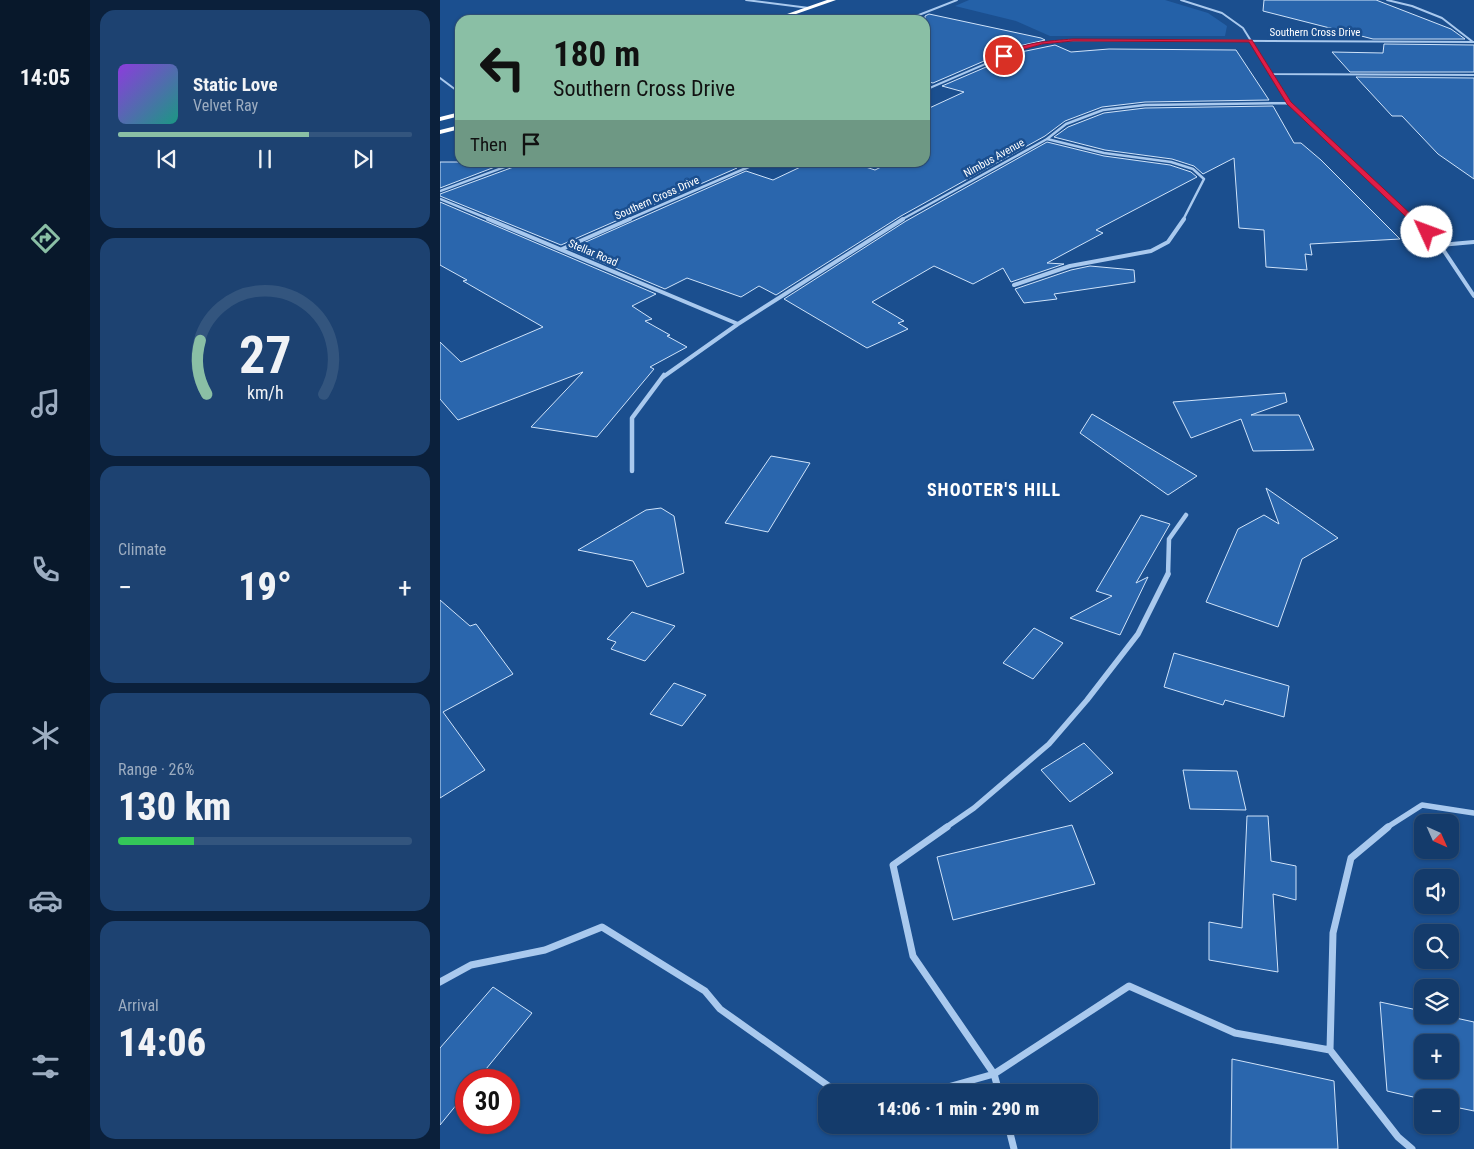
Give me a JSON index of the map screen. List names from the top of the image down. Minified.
{"streets":{"street":["Southern Cross Drive","Nimbus Avenue","Stellar Road"]},"crossings":[["Southern Cross Drive","Stellar Road"],["Nimbus Avenue","Stellar Road"]],"districts":["SHOOTER'S HILL"],"north":"bottom right","page":{"tabs":"14:05","turn":["180 m","Southern Cross Drive"],"song":["Static Love","Velvet Ray"],"then":"Then","tile":["Climate",["Range · 26%","130 km"],["Arrival","14:06"]],"heat":["−","19°","+"],"map_buttons":["+","−"],"limit":"30","trip":"14:06 · 1 min · 290 m","gauge":["27","km/h"]}}
